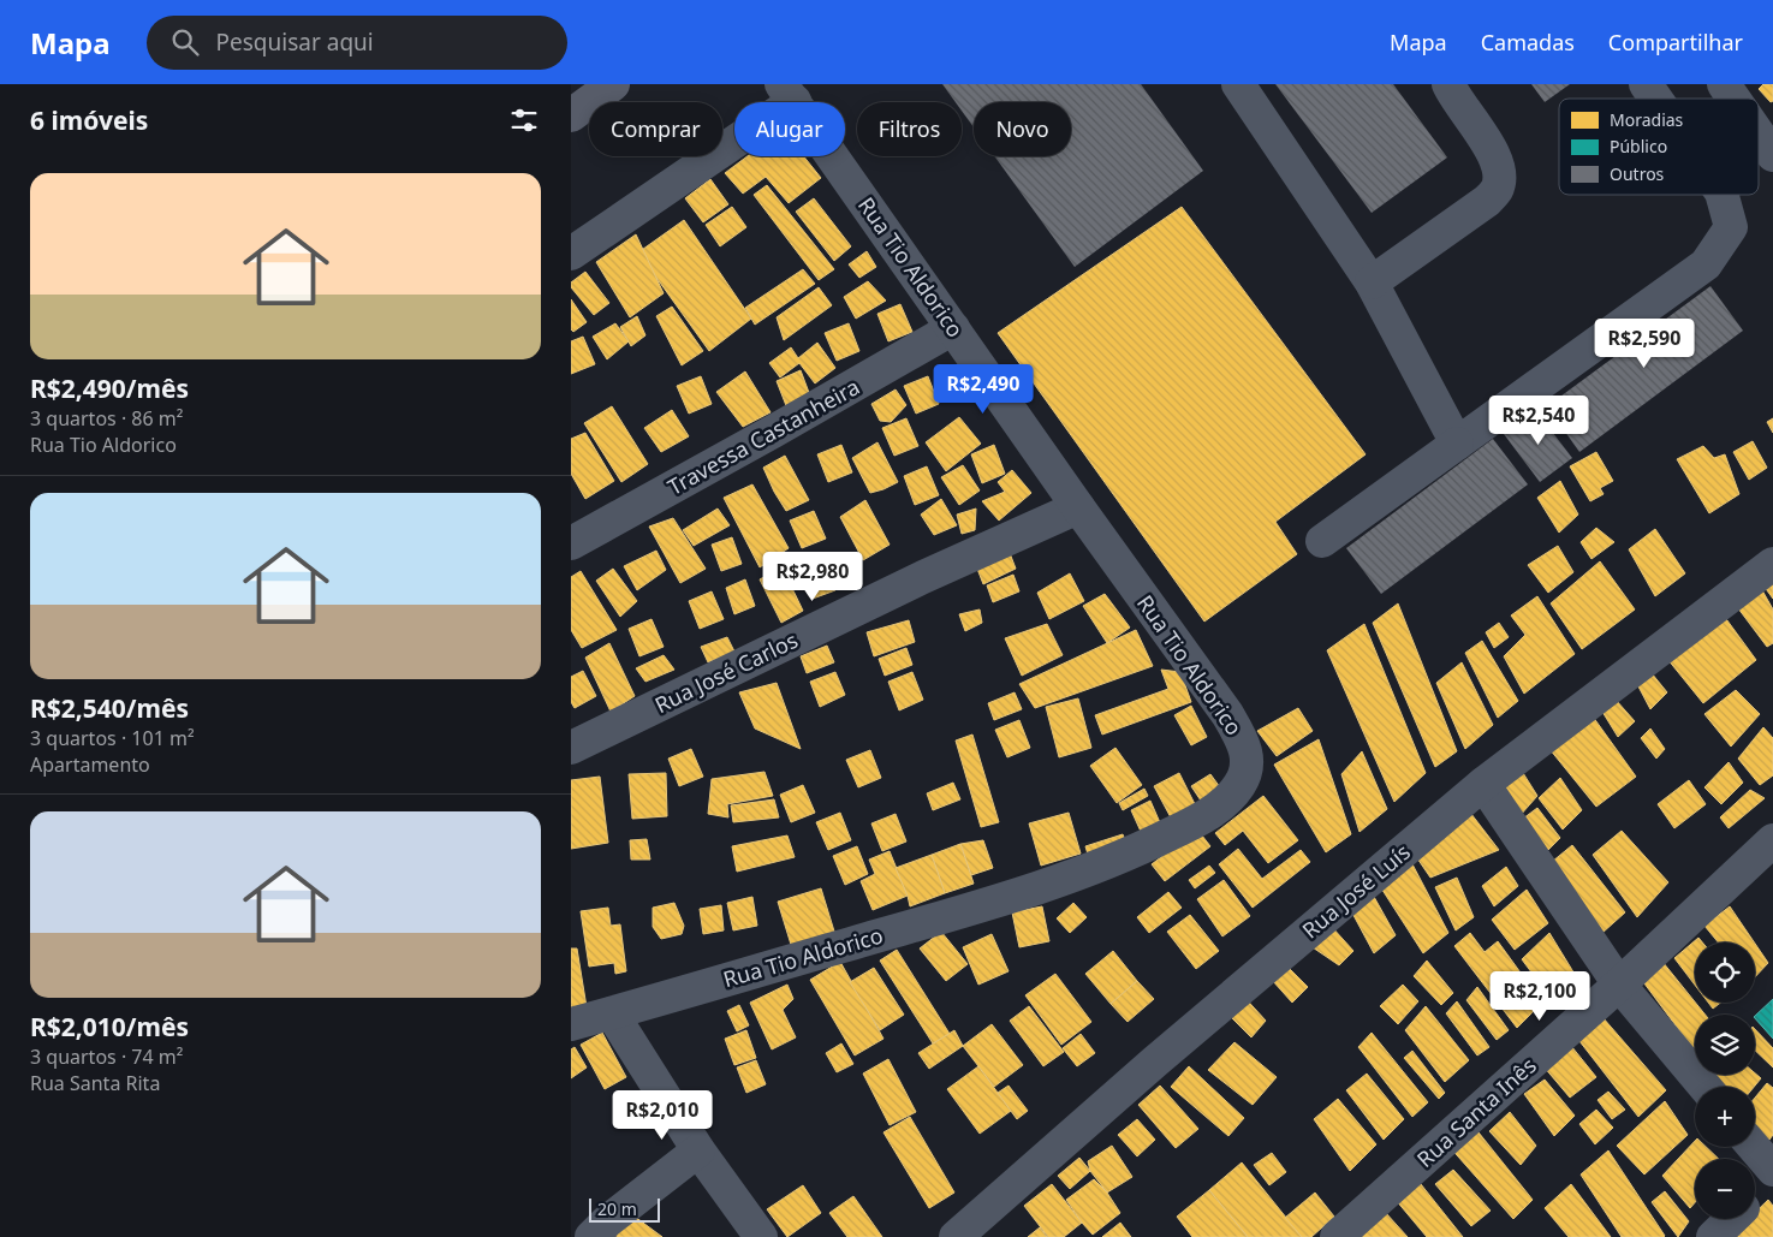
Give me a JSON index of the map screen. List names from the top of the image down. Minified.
{"streets":{"street":["Rua Tio Aldorico","Travessa Castanheira","Rua José Carlos","Rua José Luís","Rua Santa Inês"]},"crossings":[["Rua Tio Aldorico","Travessa Castanheira"],["Rua Tio Aldorico","Rua José Carlos"]],"legend":["Moradias","Público","Outros"],"scale_bar":"20 m","page":{"header":"Mapa","search":"Pesquisar aqui","nav":["Mapa","Camadas","Compartilhar"],"heading":"6 imóveis","chip":["Comprar","Alugar","Filtros","Novo"],"list":[{"name":"R$2,490/mês","note":"3 quartos · 86 m² · Rua Tio Aldorico"},{"name":"R$2,540/mês","note":"3 quartos · 101 m² · Apartamento"},{"name":"R$2,010/mês","note":"3 quartos · 74 m² · Rua Santa Rita"}],"price":["R$2,590","R$2,490","R$2,540","R$2,980","R$2,100","R$2,010"],"map_buttons":["+","−"],"scale":"20 m"}}
